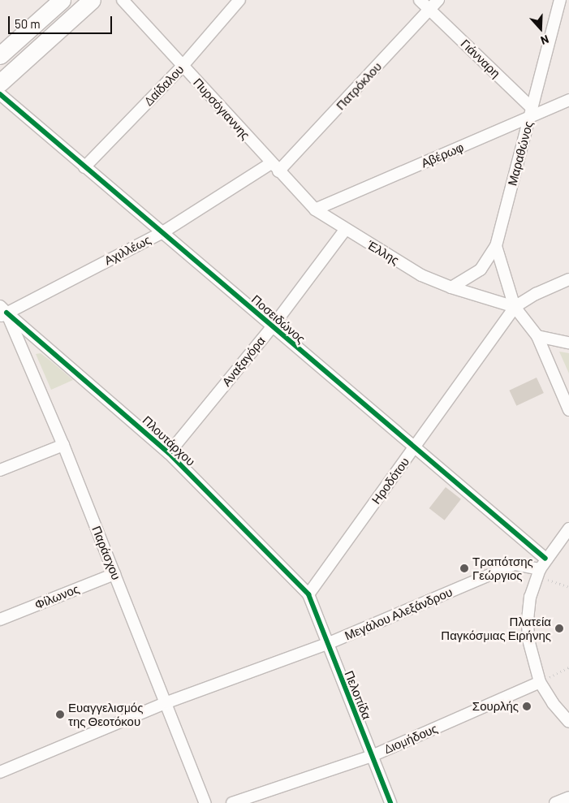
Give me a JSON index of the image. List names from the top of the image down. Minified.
{"streets":{"street":["Γιάνναρη","Δαίδαλου","Πατρόκλου","Πυρσόγιαννης","Μαραθώνος","Αβέρωφ","Αχιλλέως","Έλλης","Ποσειδώνος","Αναξαγόρα","Πλουτάρχου","Ηροδότου","Παράσχου","Φίλωνος","Μεγάλου Αλεξάνδρου","Πελοπίδα","Διομήδους"]},"crossings":[["Γιάνναρη","Πατρόκλου"],["Γιάνναρη","Μαραθώνος"],["Γιάνναρη","Αβέρωφ"],["Δαίδαλου","Πυρσόγιαννης"],["Δαίδαλου","Ποσειδώνος"],["Πατρόκλου","Πυρσόγιαννης"],["Πατρόκλου","Αχιλλέως"],["Πατρόκλου","Έλλης"],["Πυρσόγιαννης","Αχιλλέως"],["Πυρσόγιαννης","Έλλης"],["Μαραθώνος","Αβέρωφ"],["Μαραθώνος","Έλλης"],["Αβέρωφ","Έλλης"],["Αχιλλέως","Έλλης"],["Αχιλλέως","Ποσειδώνος"],["Αχιλλέως","Πλουτάρχου"],["Αχιλλέως","Παράσχου"],["Έλλης","Αναξαγόρα"],["Έλλης","Ηροδότου"],["Ποσειδώνος","Αναξαγόρα"],["Ποσειδώνος","Ηροδότου"],["Αναξαγόρα","Πλουτάρχου"],["Πλουτάρχου","Ηροδότου"],["Πλουτάρχου","Παράσχου"],["Πλουτάρχου","Πελοπίδα"],["Ηροδότου","Πελοπίδα"],["Παράσχου","Φίλωνος"],["Παράσχου","Μεγάλου Αλεξάνδρου"],["Μεγάλου Αλεξάνδρου","Πελοπίδα"],["Πελοπίδα","Διομήδους"]],"places":["Τραπότσης Γεώργιος","Πλατεία Παγκόσμιας Ειρήνης","Σουρλής","Ευαγγελισμός της Θεοτόκου"],"scale_bar":"50 m","north":"bottom"}
